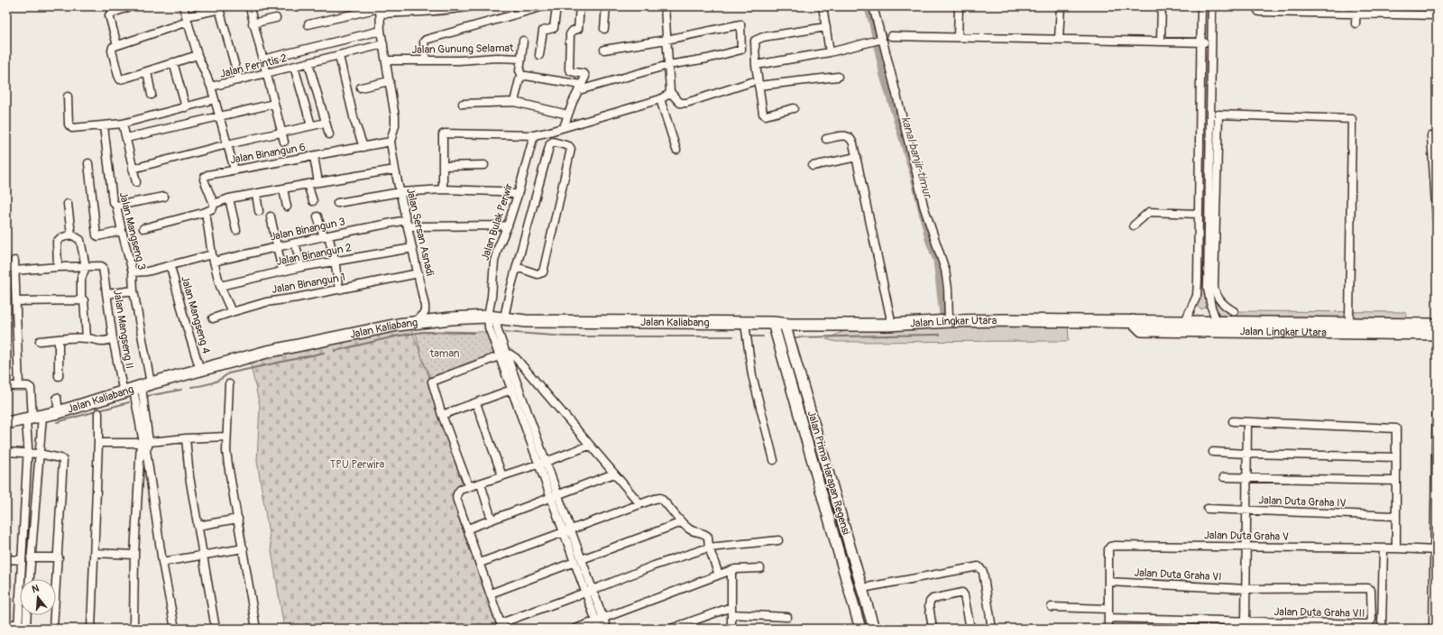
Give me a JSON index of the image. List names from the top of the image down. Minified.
{"streets":{"main road":["Jalan Lingkar Utara","Jalan Kaliabang"],"street":["Jalan Gunung Selamat","Jalan Perintis 2","Jalan Binangun 6","Jalan Bulak Perwir","Jalan Binangun 3","Jalan Mangseng 3","Jalan Sersan Asnadi","Jalan Binangun 2","Jalan Binangun 1","Jalan Mangseng 4","Jalan Mangseng II","Jalan Prima Harapan Regensi","Jalan Duta Graha IV","Jalan Duta Graha V","Jalan Duta Graha VI","Jalan Duta Graha VII"]},"crossings":[["Jalan Binangun 6","Jalan Sersan Asnadi"],["Jalan Bulak Perwir","Jalan Binangun 3"],["Jalan Bulak Perwir","Jalan Kaliabang"],["Jalan Binangun 3","Jalan Mangseng 3"],["Jalan Binangun 3","Jalan Sersan Asnadi"],["Jalan Binangun 3","Jalan Mangseng 4"],["Jalan Mangseng 3","Jalan Kaliabang"],["Jalan Mangseng 3","Jalan Mangseng II"],["Jalan Sersan Asnadi","Jalan Binangun 2"],["Jalan Sersan Asnadi","Jalan Binangun 1"],["Jalan Sersan Asnadi","Jalan Kaliabang"],["Jalan Mangseng 4","Jalan Kaliabang"],["Jalan Lingkar Utara","Jalan Kaliabang"],["Jalan Lingkar Utara","Jalan Prima Harapan Regensi"],["Jalan Kaliabang","Jalan Mangseng II"],["Jalan Kaliabang","Jalan Prima Harapan Regensi"],["Jalan Duta Graha V","Jalan Duta Graha VI"],["Jalan Duta Graha VI","Jalan Duta Graha VII"]],"water":["kanal banjir timur"],"parks":["taman","TPU Perwira"],"north":"top"}
